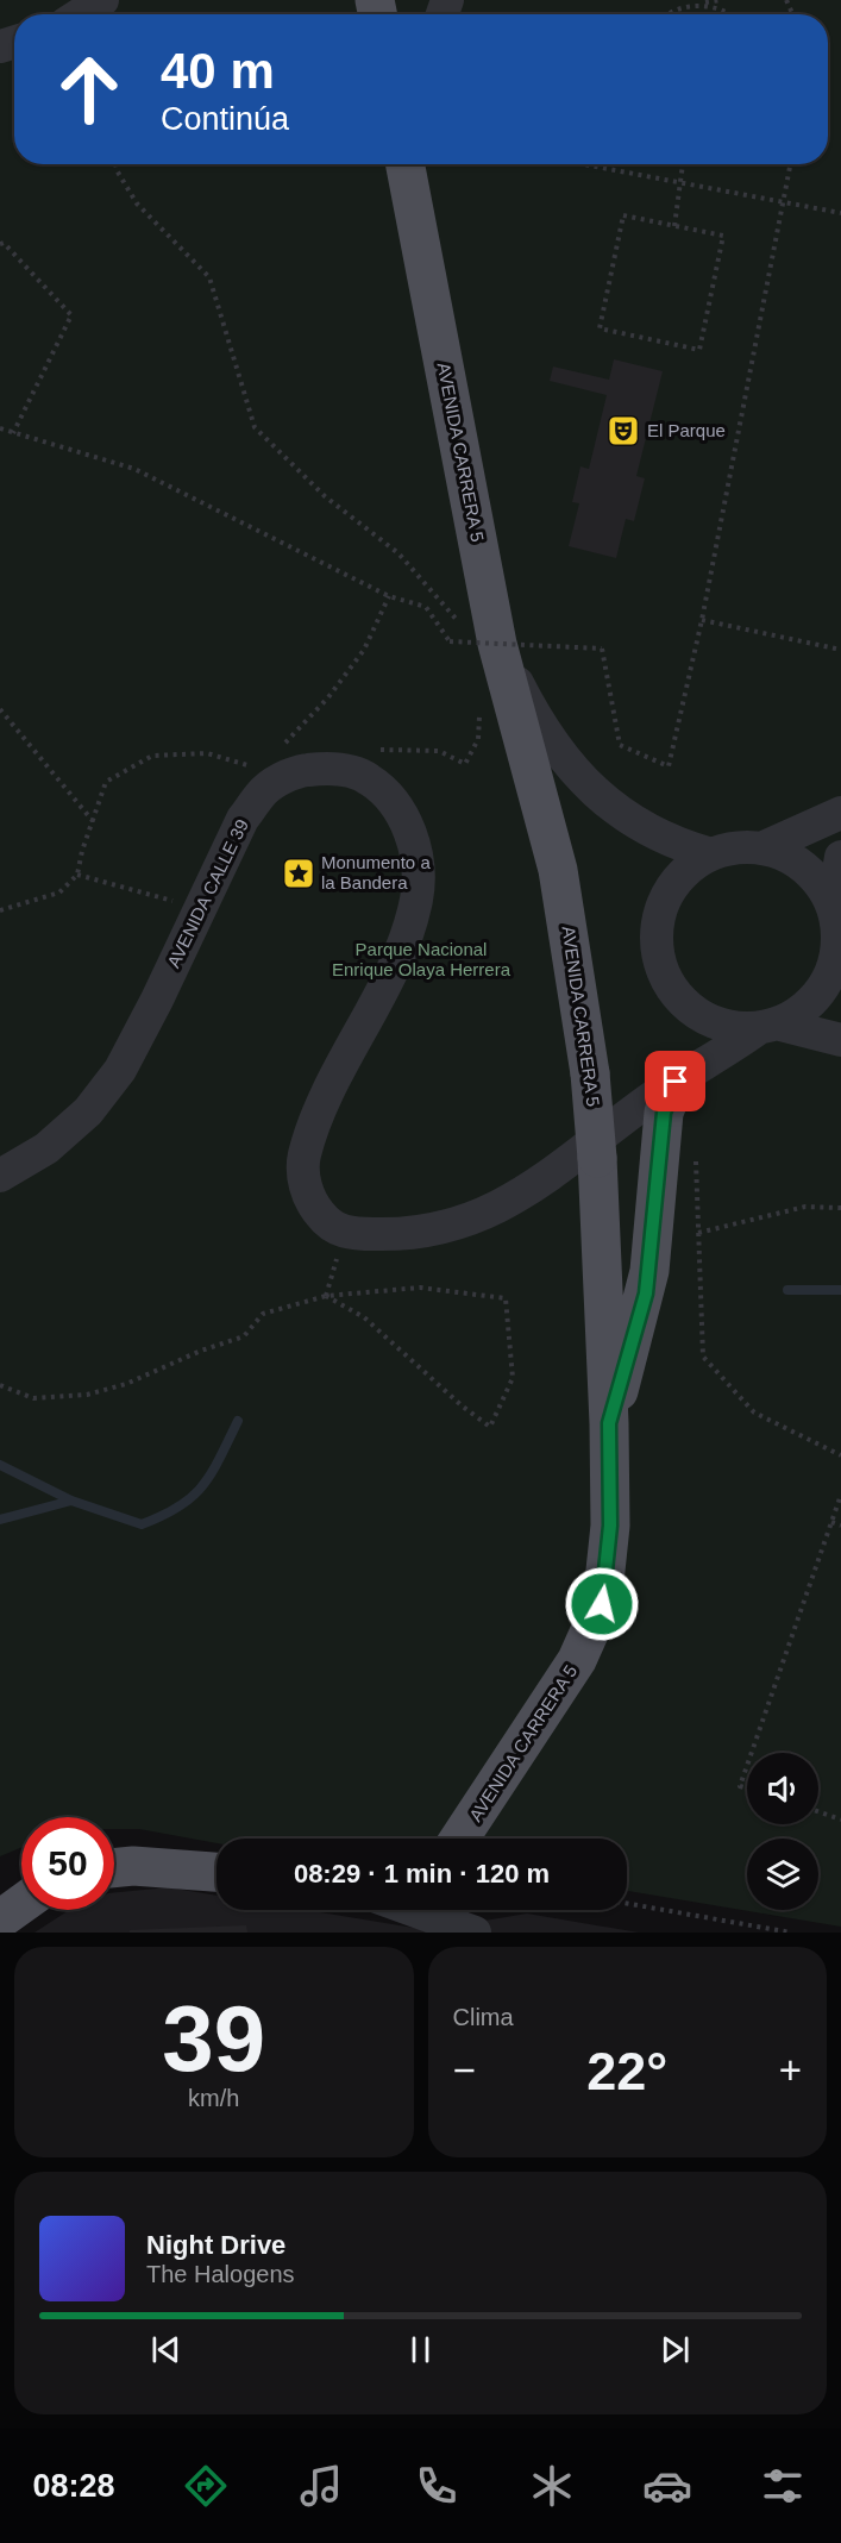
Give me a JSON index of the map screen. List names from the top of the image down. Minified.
{"streets":{"main road":["AVENIDA CARRERA 5"],"street":["AVENIDA CALLE 39"]},"parks":["Parque Nacional Enrique Olaya Herrera"],"places":{"theatre":["El Parque"],"place":["Monumento a la Bandera"]},"page":{"turn":["40 m","Continúa"],"limit":"50","trip":"08:29 · 1 min · 120 m","tile":[["39","km/h"],"Clima"],"heat":["−","22°","+"],"song":["Night Drive","The Halogens"],"tabs":"08:28"}}
